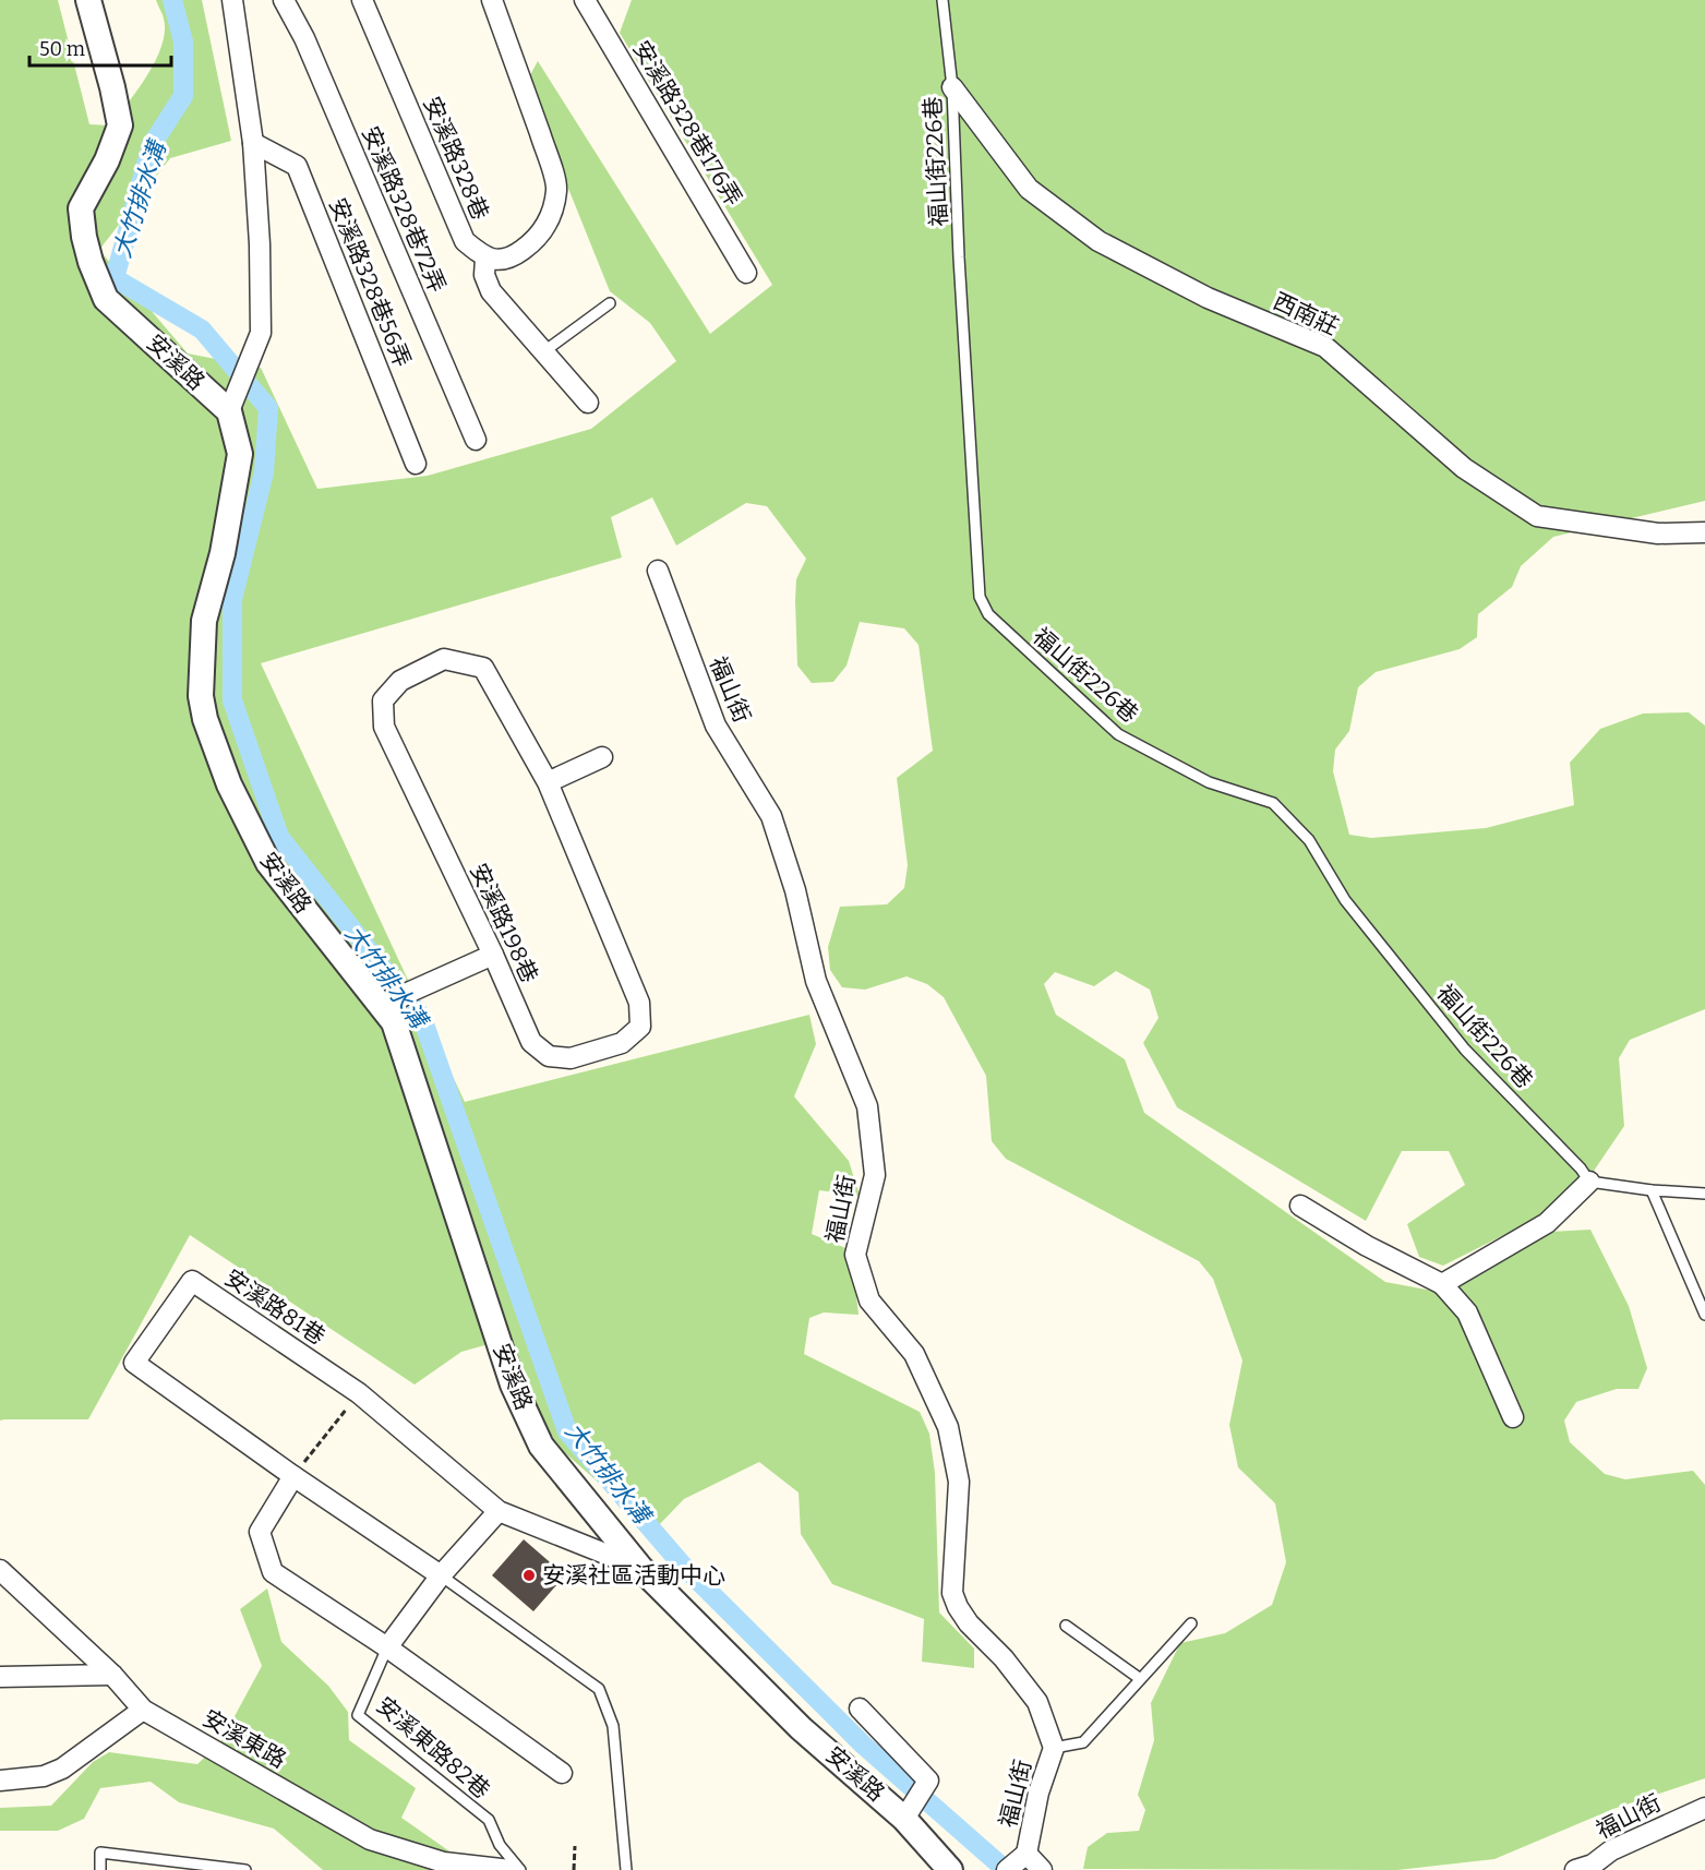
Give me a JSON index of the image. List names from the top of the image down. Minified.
{"streets":{"street":["安溪路328巷176弄","安溪路328巷","安溪路328巷72弄","安溪路328巷56弄","西南莊","安溪路","福山街","安溪路198巷","安溪路81巷","安溪東路"],"lane":["福山街226巷","安溪東路82巷"]},"crossings":[["福山街226巷","西南莊"],["安溪路","安溪路81巷"]],"water":["大竹排水溝"],"places":["安溪社區活動中心"],"scale_bar":"50 m"}
